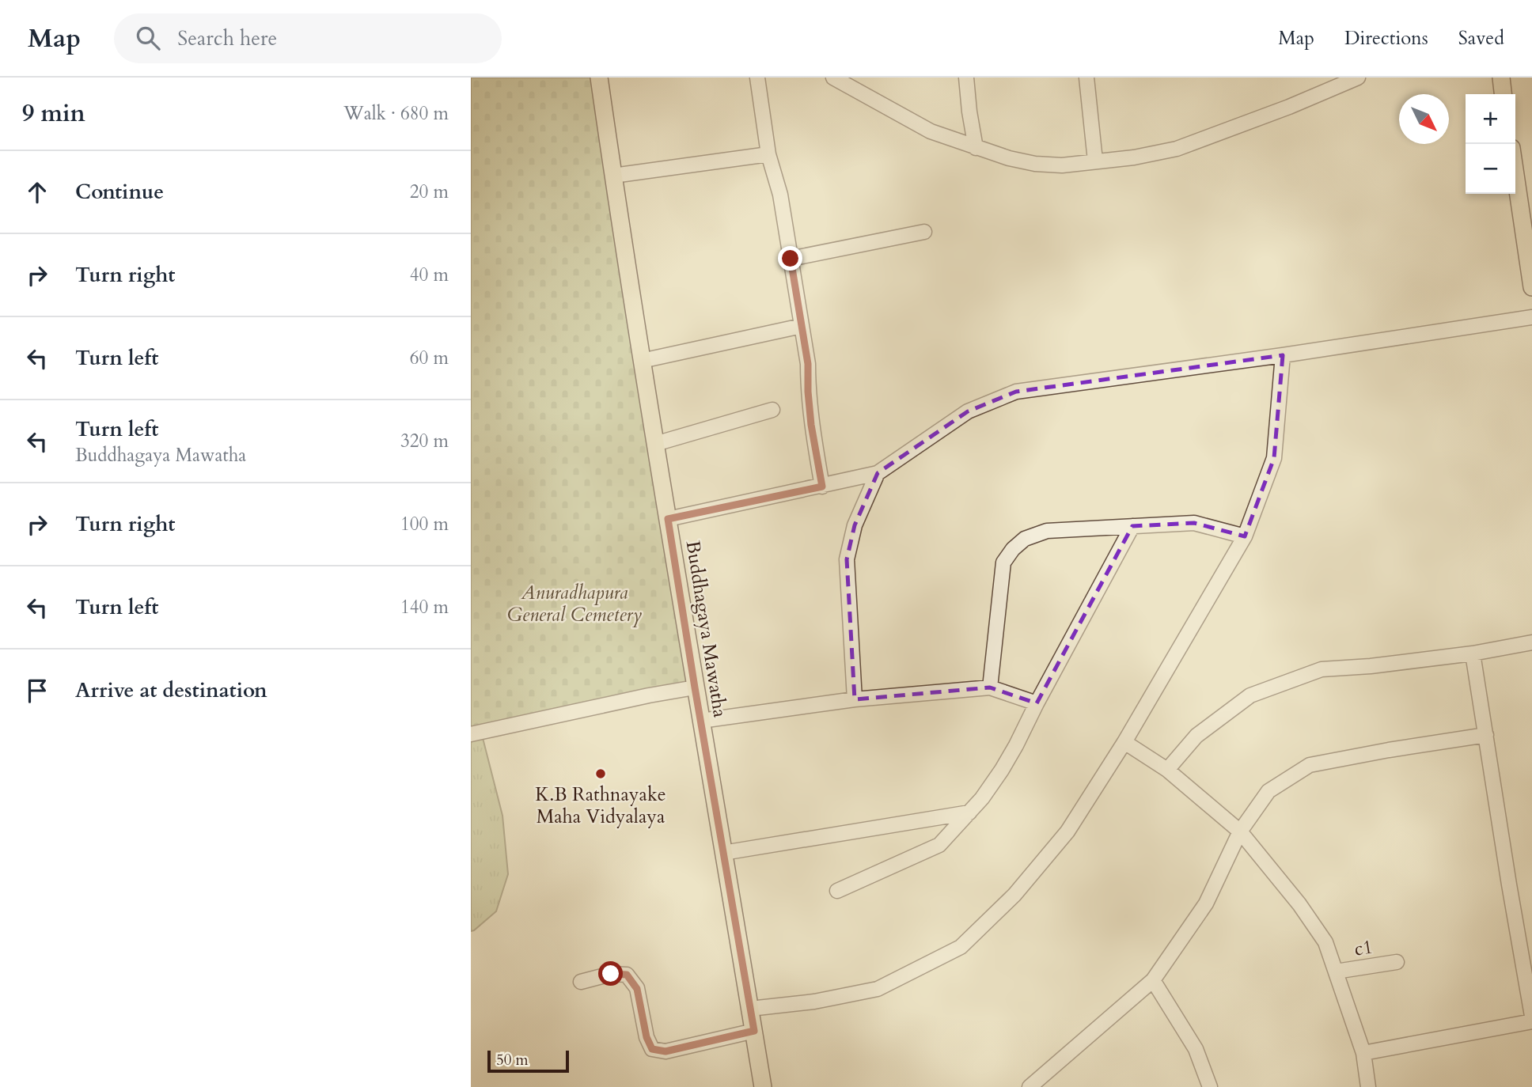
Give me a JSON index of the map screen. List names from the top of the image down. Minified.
{"streets":{"main road":["Buddhagaya Mawatha"],"street":["c1"]},"parks":["Anuradhapura General Cemetery"],"places":["K.B Rathnayake Maha Vidyalaya"],"scale_bar":"50 m","north":"bottom right","page":{"header":"Map","search":"Search here","nav":["Map","Directions","Saved"],"heading":["9 min","Walk · 680 m"],"map_buttons":["+","−"],"list":[["Continue","20 m"],["Turn right","40 m"],["Turn left","60 m"],["Turn left","Buddhagaya Mawatha","320 m"],["Turn right","100 m"],["Turn left","140 m"],"Arrive at destination"],"scale":"50 m"}}
